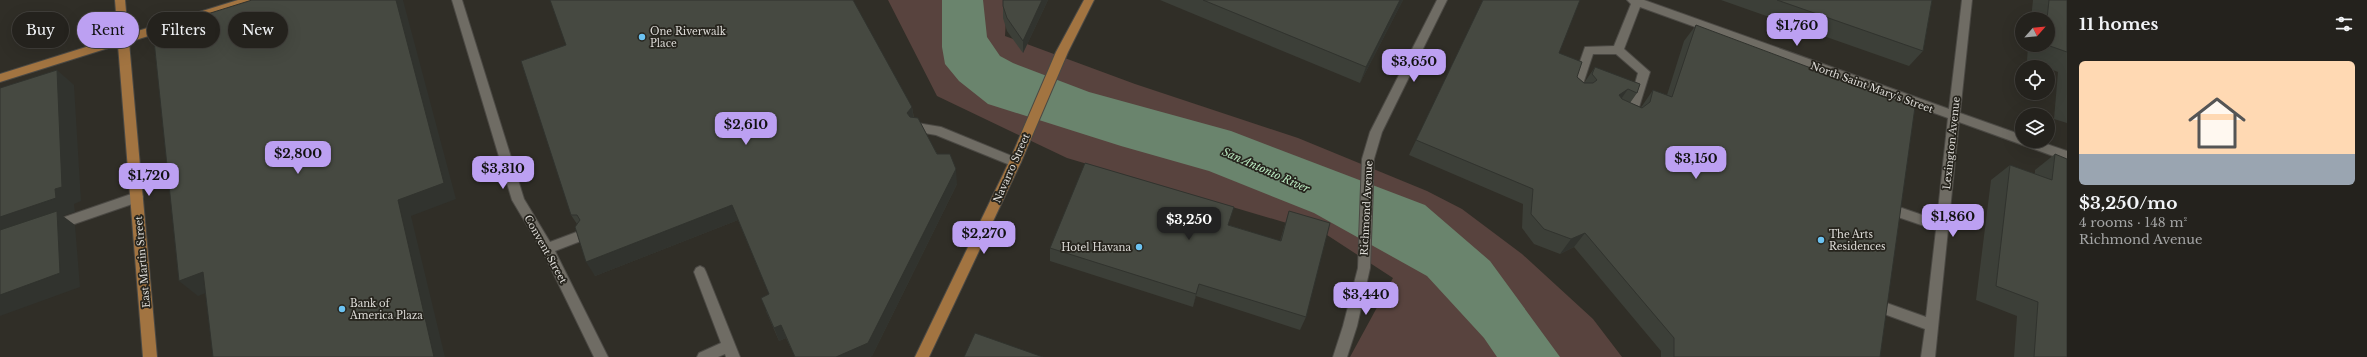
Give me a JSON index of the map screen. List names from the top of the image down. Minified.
{"streets":{"main road":["Navarro Street","East Martin Street"],"street":["North Saint Mary's Street","Lexington Avenue","Richmond Avenue","Convent Street"]},"crossings":[["North Saint Mary's Street","Lexington Avenue"]],"water":["San Antonio River"],"places":["One Riverwalk Place","The Arts Residences","Hotel Havana","Bank of America Plaza"],"north":"top right","page":{"heading":"11 homes","chip":["Buy","Rent","Filters","New"],"price":["$1,760","$3,650","$2,610","$2,800","$3,150","$3,310","$1,720","$1,860","$3,250","$2,270","$3,440"],"list":[{"name":"$3,250/mo","note":"4 rooms · 148 m² · Richmond Avenue"}]}}
